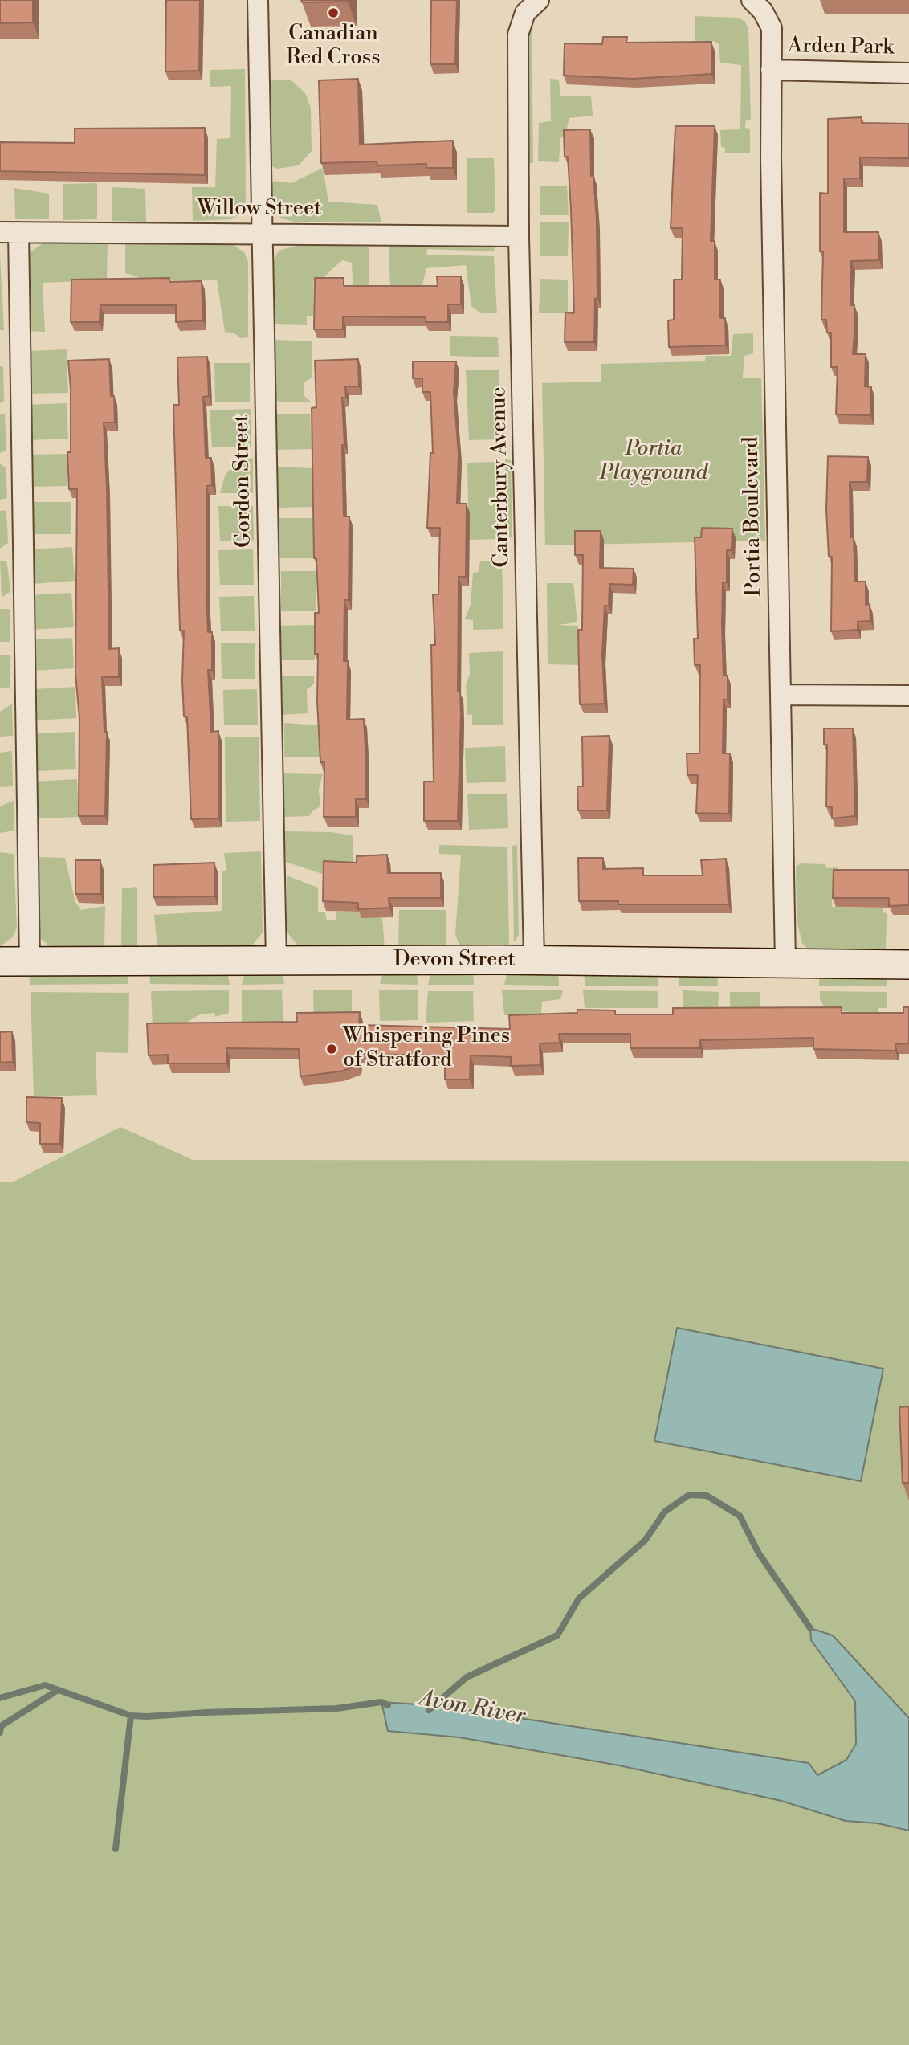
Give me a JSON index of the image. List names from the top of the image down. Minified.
{"streets":{"street":["Arden Park","Willow Street","Canterbury Avenue","Gordon Street","Portia Boulevard","Devon Street"]},"crossings":[["Arden Park","Portia Boulevard"],["Willow Street","Canterbury Avenue"],["Willow Street","Gordon Street"],["Canterbury Avenue","Devon Street"],["Gordon Street","Devon Street"],["Portia Boulevard","Devon Street"]],"water":["Avon River"],"parks":["Portia Playground"],"places":["Canadian Red Cross","Whispering Pines of Stratford"]}
